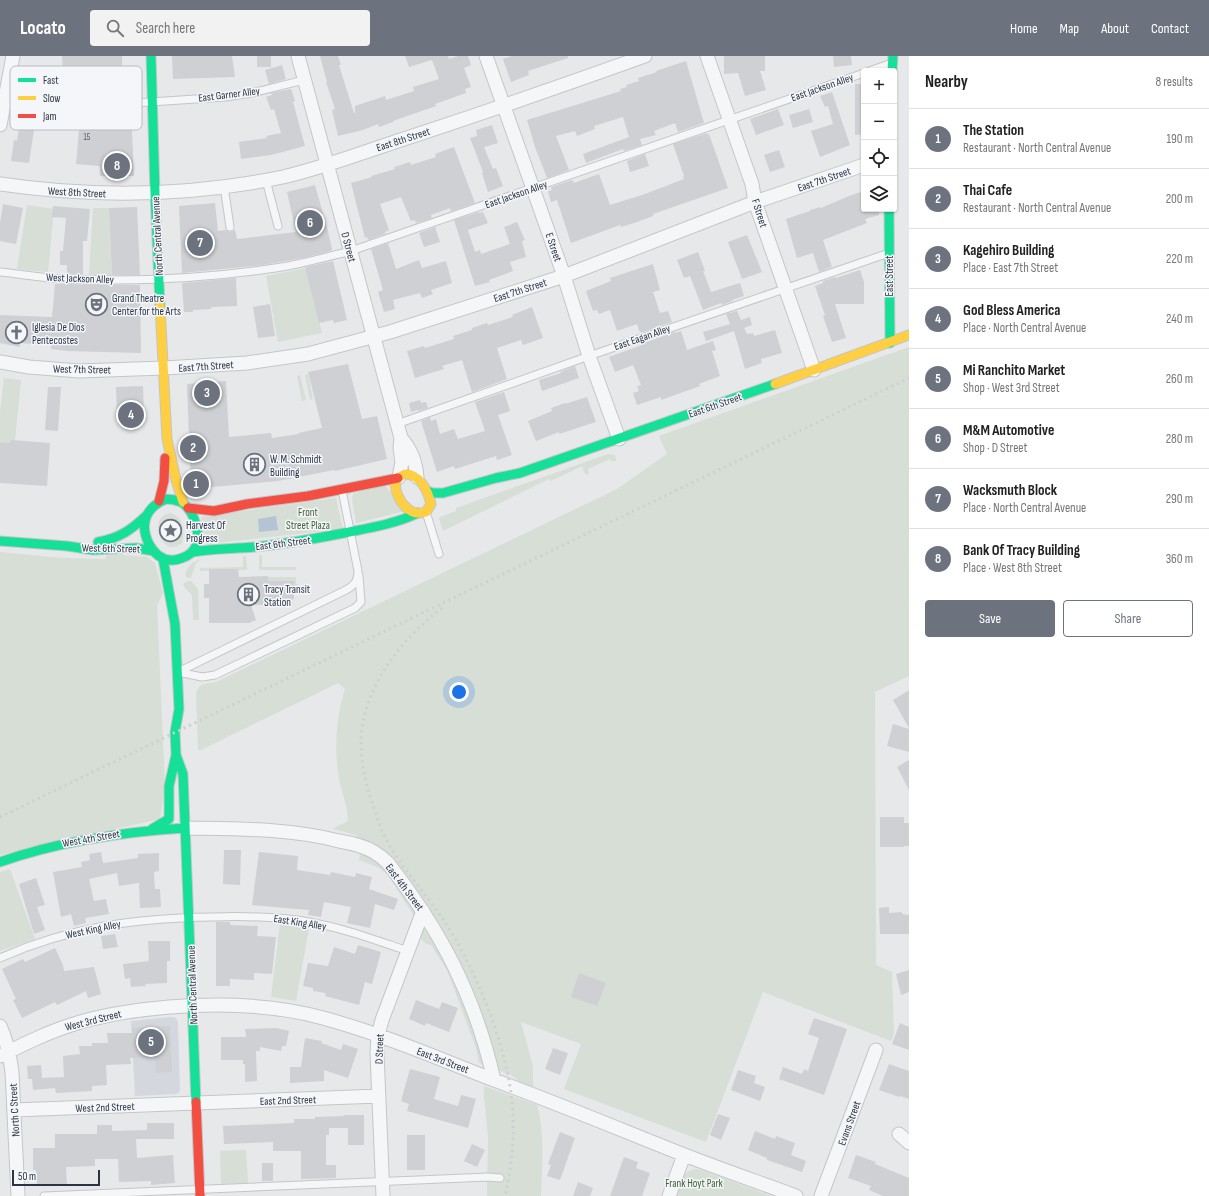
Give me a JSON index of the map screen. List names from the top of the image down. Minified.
{"streets":{"street":["East 8th Street","East 7th Street","West 8th Street","F Street","North Central Avenue","D Street","E Street","East Street","West 7th Street","East 6th Street","West 6th Street","West 4th Street","East 4th Street","West 3rd Street","East 3rd Street","East 2nd Street","West 2nd Street","North C Street","Evans Street"],"lane":["East Jackson Alley","East Garner Alley","West Jackson Alley","East Eagan Alley","East King Alley","West King Alley"]},"crossings":[["East Jackson Alley","F Street"],["East Jackson Alley","North Central Avenue"],["East Jackson Alley","D Street"],["East Jackson Alley","E Street"],["East Jackson Alley","West Jackson Alley"],["East Garner Alley","North Central Avenue"],["East Garner Alley","D Street"],["East 8th Street","West 8th Street"],["East 8th Street","North Central Avenue"],["East 8th Street","D Street"],["East 8th Street","E Street"],["East 7th Street","F Street"],["East 7th Street","North Central Avenue"],["East 7th Street","D Street"],["East 7th Street","E Street"],["East 7th Street","West 7th Street"],["West 8th Street","North Central Avenue"],["F Street","East Eagan Alley"],["F Street","East 6th Street"],["North Central Avenue","West Jackson Alley"],["North Central Avenue","West 7th Street"],["North Central Avenue","East 6th Street"],["North Central Avenue","West 6th Street"],["North Central Avenue","West 4th Street"],["North Central Avenue","East 4th Street"],["North Central Avenue","East King Alley"],["North Central Avenue","West King Alley"],["North Central Avenue","West 3rd Street"],["North Central Avenue","East 3rd Street"],["North Central Avenue","East 2nd Street"],["North Central Avenue","West 2nd Street"],["D Street","East Eagan Alley"],["D Street","East 6th Street"],["D Street","East 4th Street"],["D Street","East King Alley"],["D Street","East 3rd Street"],["D Street","East 2nd Street"],["E Street","East Eagan Alley"],["E Street","East 6th Street"],["East Street","East Eagan Alley"],["East Street","East 6th Street"],["East 6th Street","West 6th Street"],["West 4th Street","East 4th Street"],["East 4th Street","East 3rd Street"],["East King Alley","West King Alley"],["West 3rd Street","East 3rd Street"],["West 3rd Street","North C Street"],["East 2nd Street","West 2nd Street"],["West 2nd Street","North C Street"]],"parks":["Front Street Plaza","Frank Hoyt Park"],"places":{"theatre":["Grand Theatre Center for the Arts"],"church":["Iglesia De Dios Pentecostes"],"building":["W. M. Schmidt Building","Tracy Transit Station"],"place":["Harvest Of Progress"]},"house_numbers":["15"],"legend":["Fast","Slow","Jam"],"scale_bar":"50 m","page":{"header":"Locato","search":"Search here","nav":["Home","Map","About","Contact"],"heading":["Nearby","8 results"],"map_buttons":["+","−"],"list":[{"mark":"1","name":"The Station","note":"Restaurant · North Central Avenue","value":"190 m"},{"mark":"2","name":"Thai Cafe","note":"Restaurant · North Central Avenue","value":"200 m"},{"mark":"3","name":"Kagehiro Building","note":"Place · East 7th Street","value":"220 m"},{"mark":"4","name":"God Bless America","note":"Place · North Central Avenue","value":"240 m"},{"mark":"5","name":"Mi Ranchito Market","note":"Shop · West 3rd Street","value":"260 m"},{"mark":"6","name":"M&M Automotive","note":"Shop · D Street","value":"280 m"},{"mark":"7","name":"Wacksmuth Block","note":"Place · North Central Avenue","value":"290 m"},{"mark":"8","name":"Bank Of Tracy Building","note":"Place · West 8th Street","value":"360 m"}],"pins":["8","6","7","3","4","2","1","5"],"buttons":["Save","Share"],"scale":"50 m"}}
